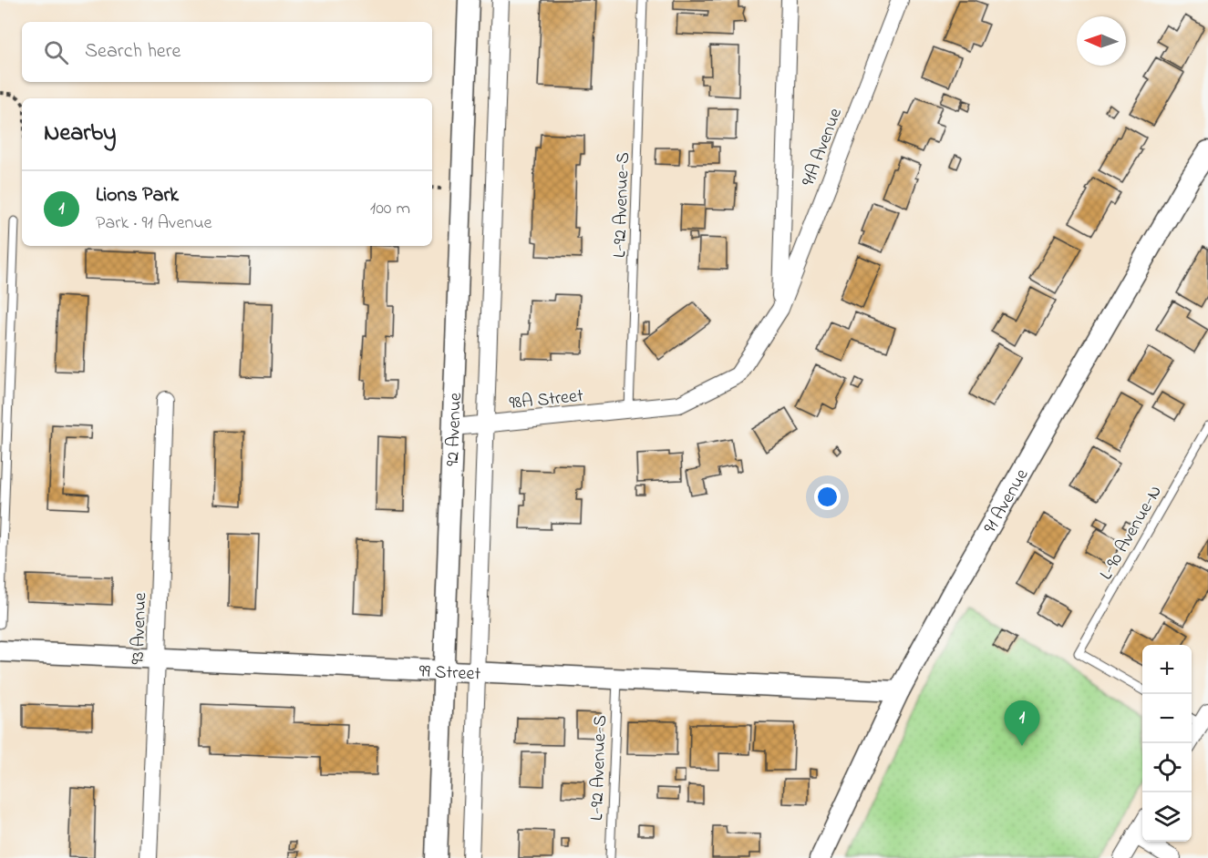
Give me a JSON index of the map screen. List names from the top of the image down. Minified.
{"streets":{"street":["91A Avenue","98A Street","92 Avenue","91 Avenue","93 Avenue","99 Street"],"lane":["L-92 Avenue-S","L-90 Avenue-N"]},"crossings":[["91A Avenue","L-92 Avenue-S"],["91A Avenue","98A Street"],["L-92 Avenue-S","98A Street"],["L-92 Avenue-S","99 Street"],["98A Street","92 Avenue"],["92 Avenue","99 Street"],["91 Avenue","99 Street"],["93 Avenue","99 Street"]],"north":"left","page":{"search":"Search here","heading":"Nearby","list":[{"mark":"1","name":"Lions Park","note":"Park · 91 Avenue","value":"100 m"}],"map_buttons":["+","−"],"pins":"1"}}
